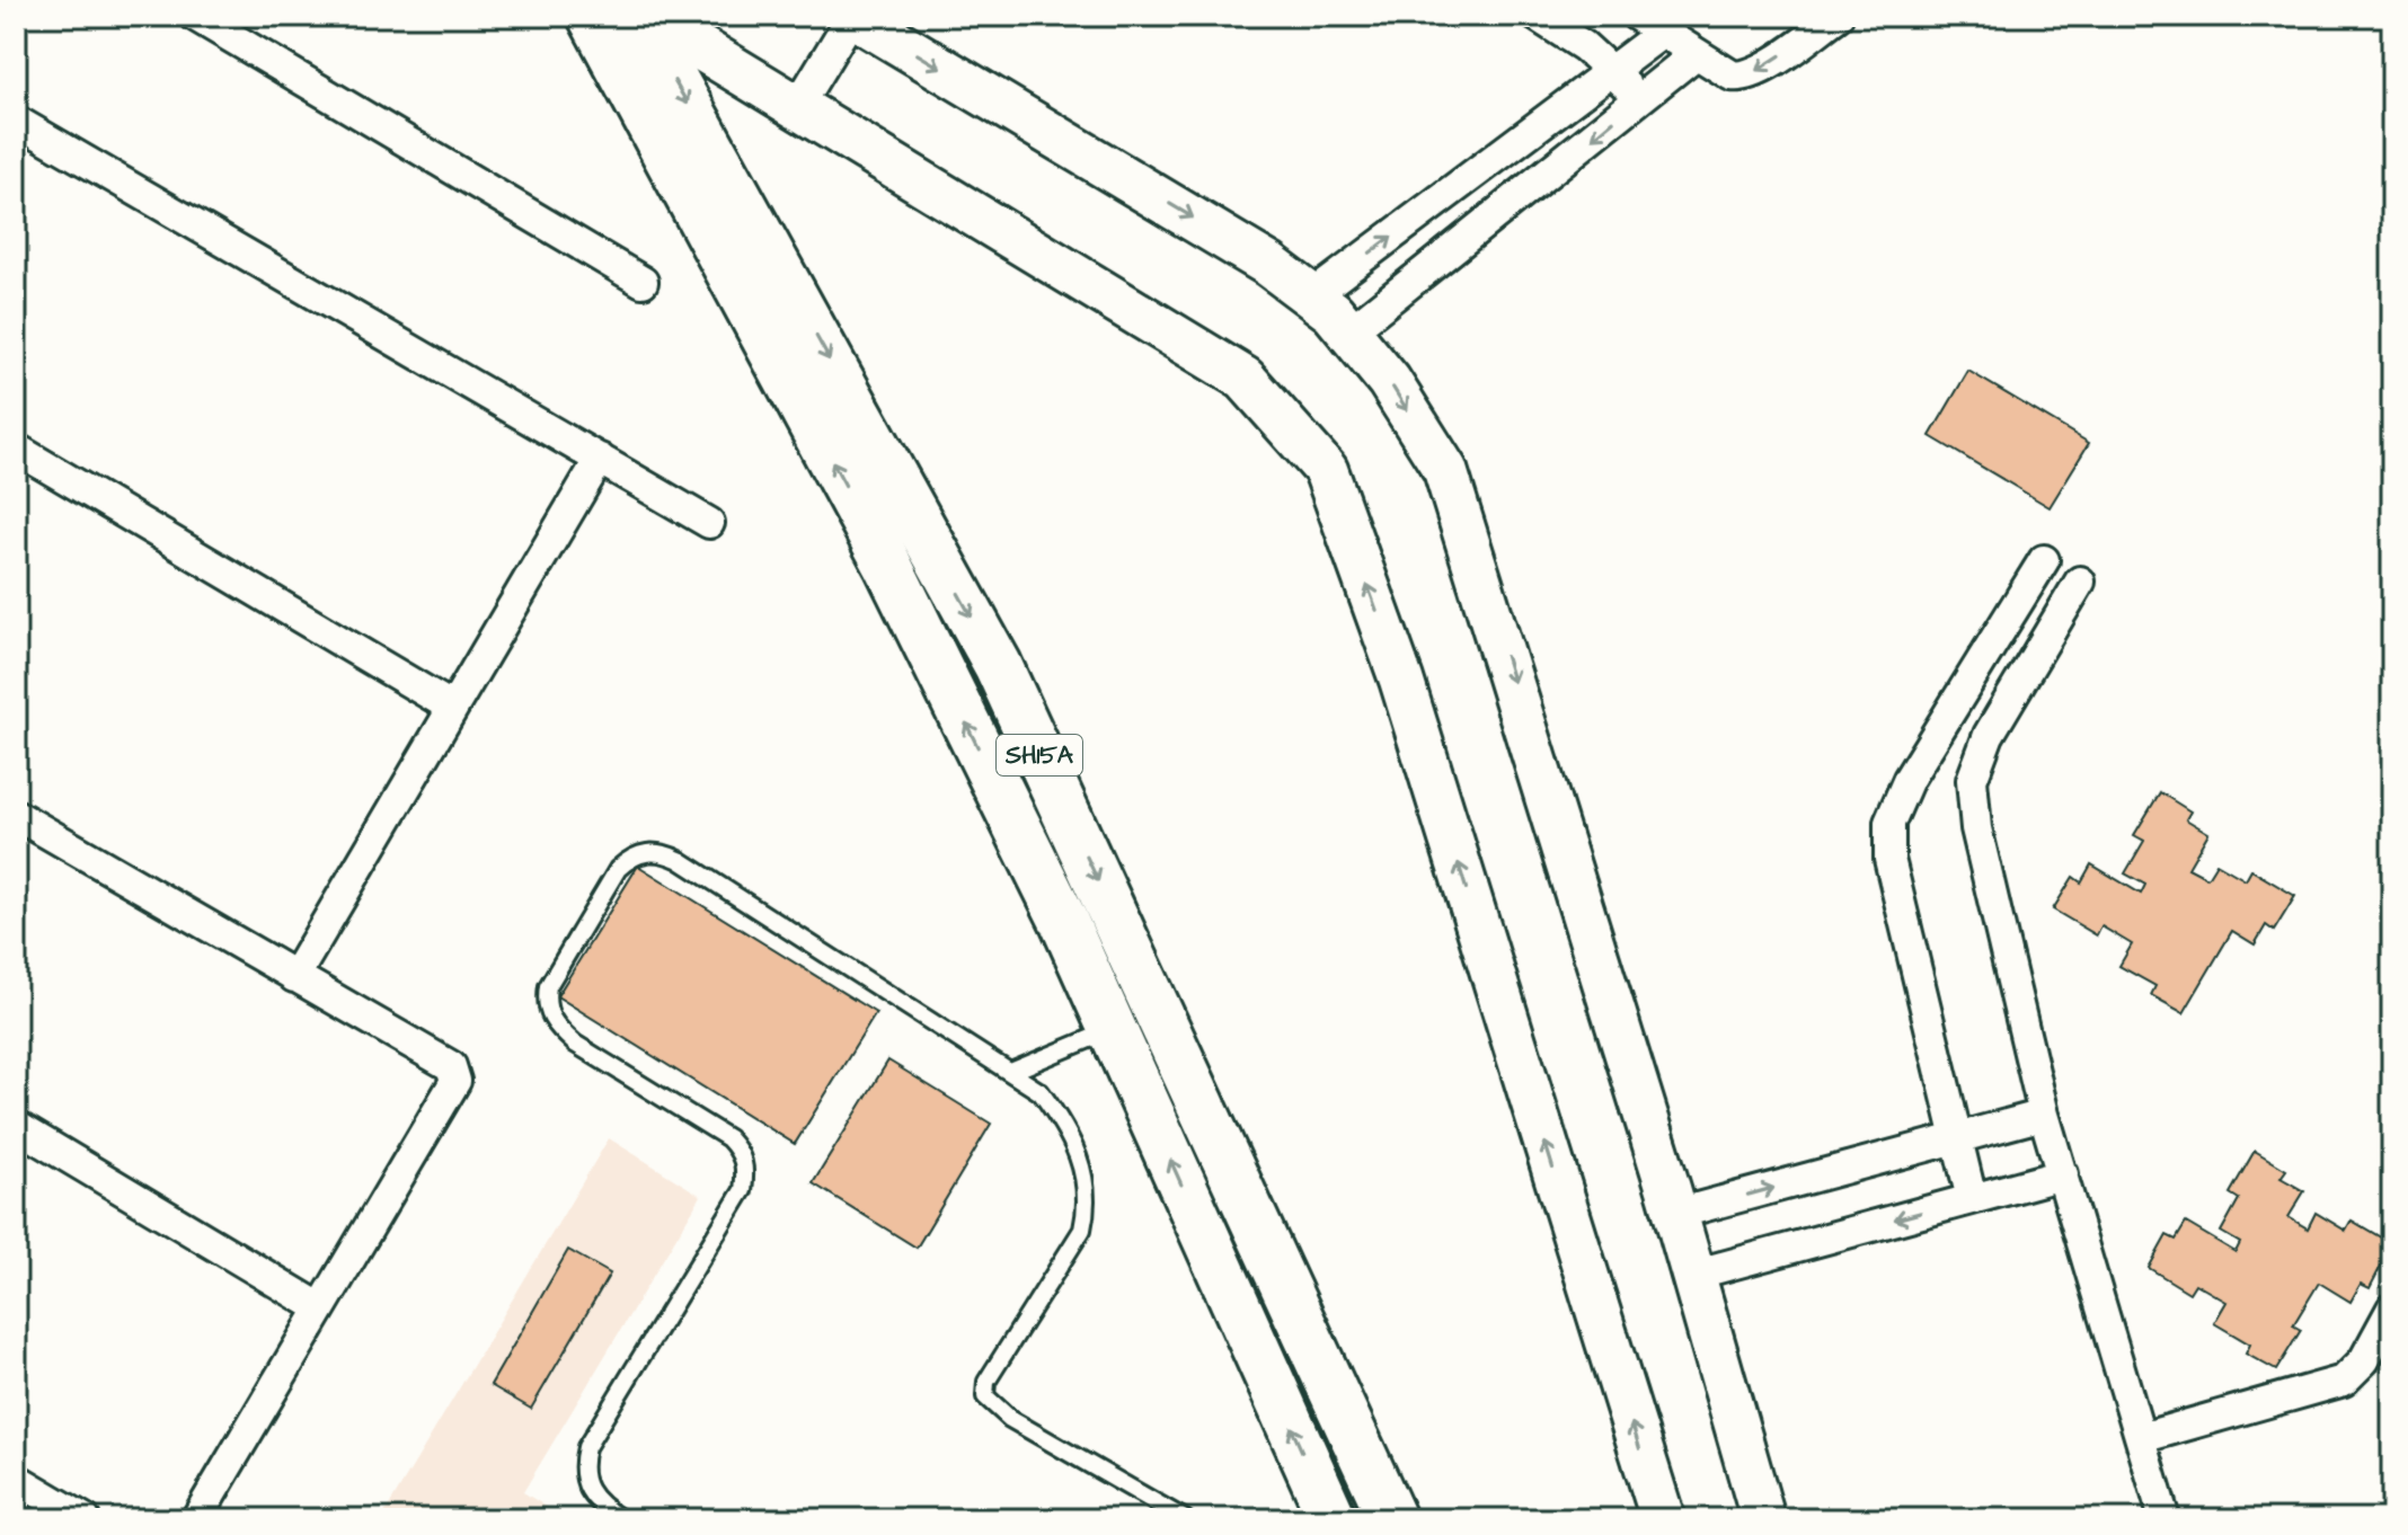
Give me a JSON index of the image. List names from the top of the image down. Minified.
{"streets":{"main road":["SH15A"]}}
